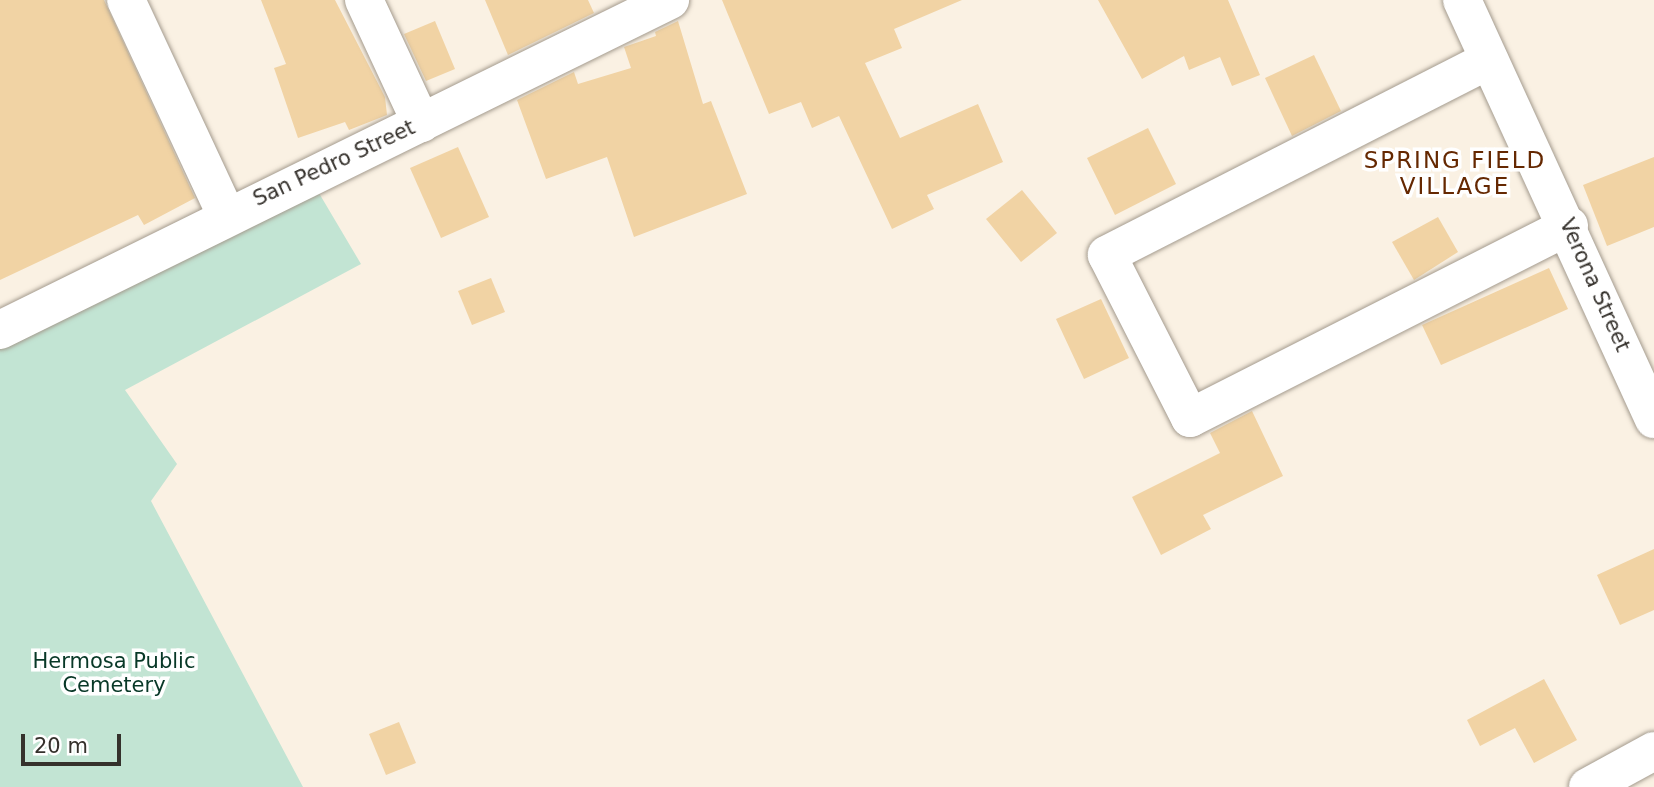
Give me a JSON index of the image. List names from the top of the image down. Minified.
{"streets":{"street":["San Pedro Street","Verona Street"]},"districts":["SPRING FIELD VILLAGE"],"parks":["Hermosa Public Cemetery"],"scale_bar":"20 m"}
